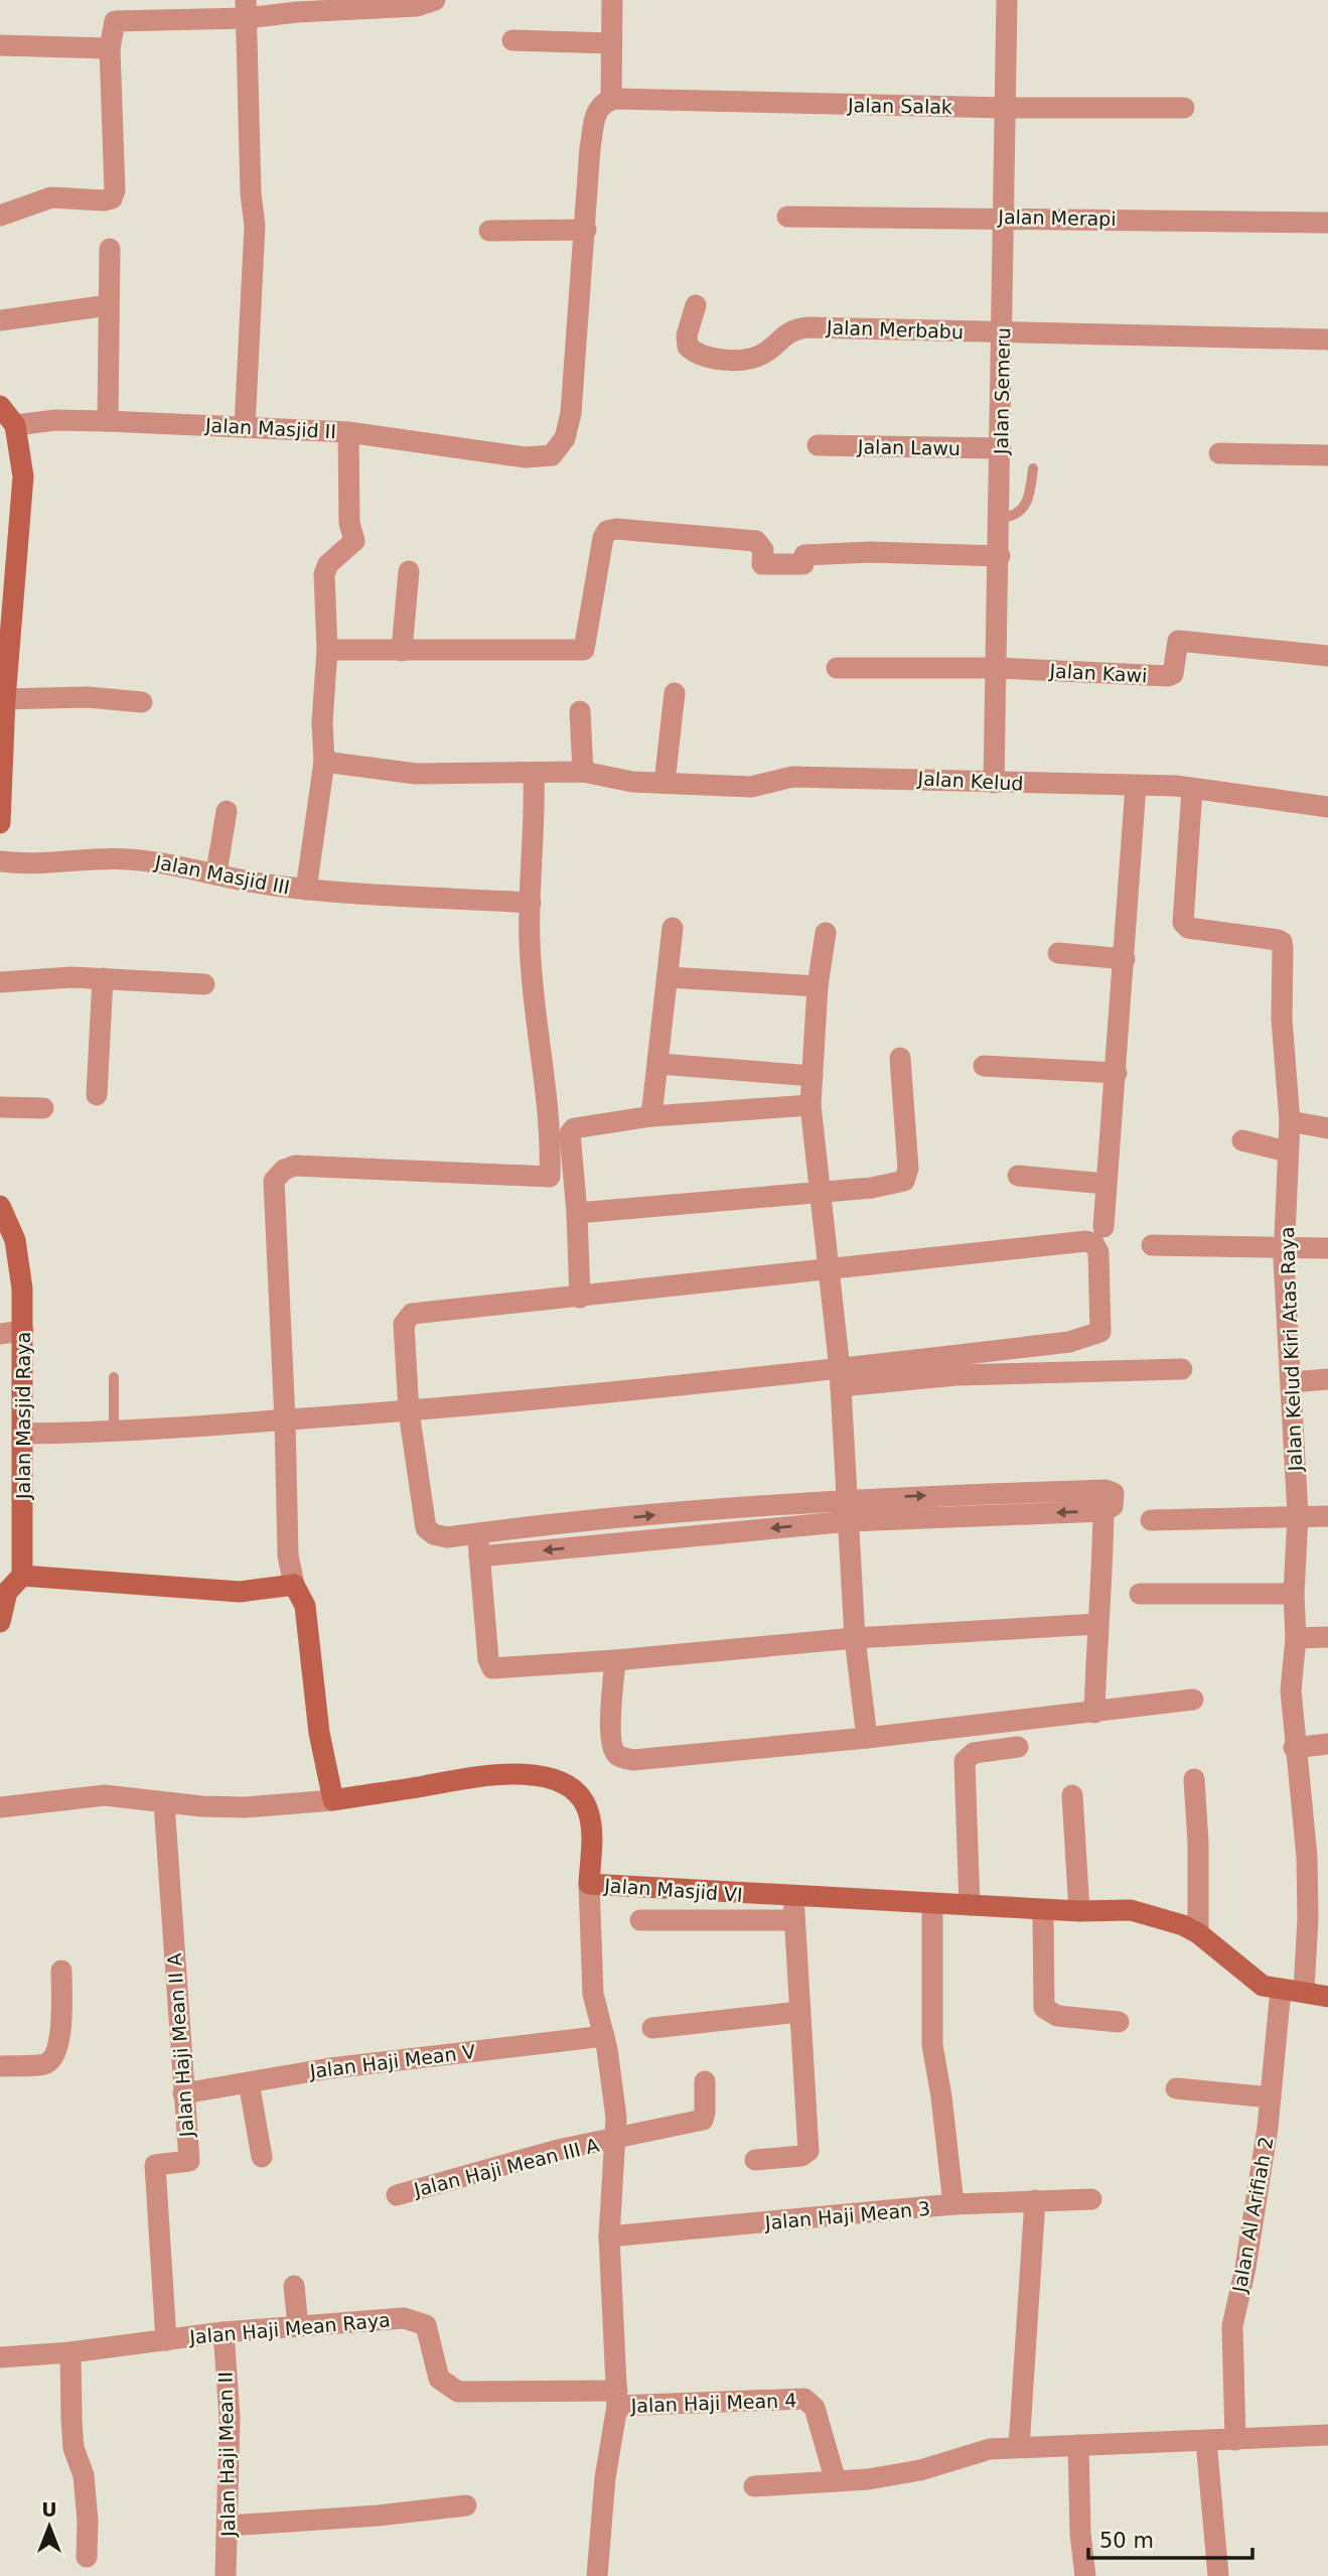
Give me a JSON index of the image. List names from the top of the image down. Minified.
{"streets":{"street":["Jalan Salak","Jalan Merapi","Jalan Merbabu","Jalan Semeru","Jalan Masjid II","Jalan Lawu","Jalan Kawi","Jalan Kelud","Jalan Masjid III","Jalan Kelud Kiri Atas Raya","Jalan Masjid Raya","Jalan Masjid VI","Jalan Haji Mean II A","Jalan Haji Mean V","Jalan Haji Mean III A","Jalan Al Arifiah 2","Jalan Haji Mean 3","Jalan Haji Mean Raya","Jalan Haji Mean 4","Jalan Haji Mean II"]},"crossings":[["Jalan Salak","Jalan Semeru"],["Jalan Merapi","Jalan Semeru"],["Jalan Merbabu","Jalan Semeru"],["Jalan Semeru","Jalan Lawu"],["Jalan Semeru","Jalan Kawi"],["Jalan Semeru","Jalan Kelud"],["Jalan Kelud","Jalan Kelud Kiri Atas Raya"],["Jalan Kelud Kiri Atas Raya","Jalan Masjid VI"],["Jalan Masjid VI","Jalan Haji Mean II A"],["Jalan Masjid VI","Jalan Al Arifiah 2"],["Jalan Masjid VI","Jalan Haji Mean 3"],["Jalan Haji Mean II A","Jalan Haji Mean V"],["Jalan Haji Mean II A","Jalan Haji Mean Raya"],["Jalan Haji Mean Raya","Jalan Haji Mean 4"],["Jalan Haji Mean Raya","Jalan Haji Mean II"]],"scale_bar":"50 m","north":"top"}
